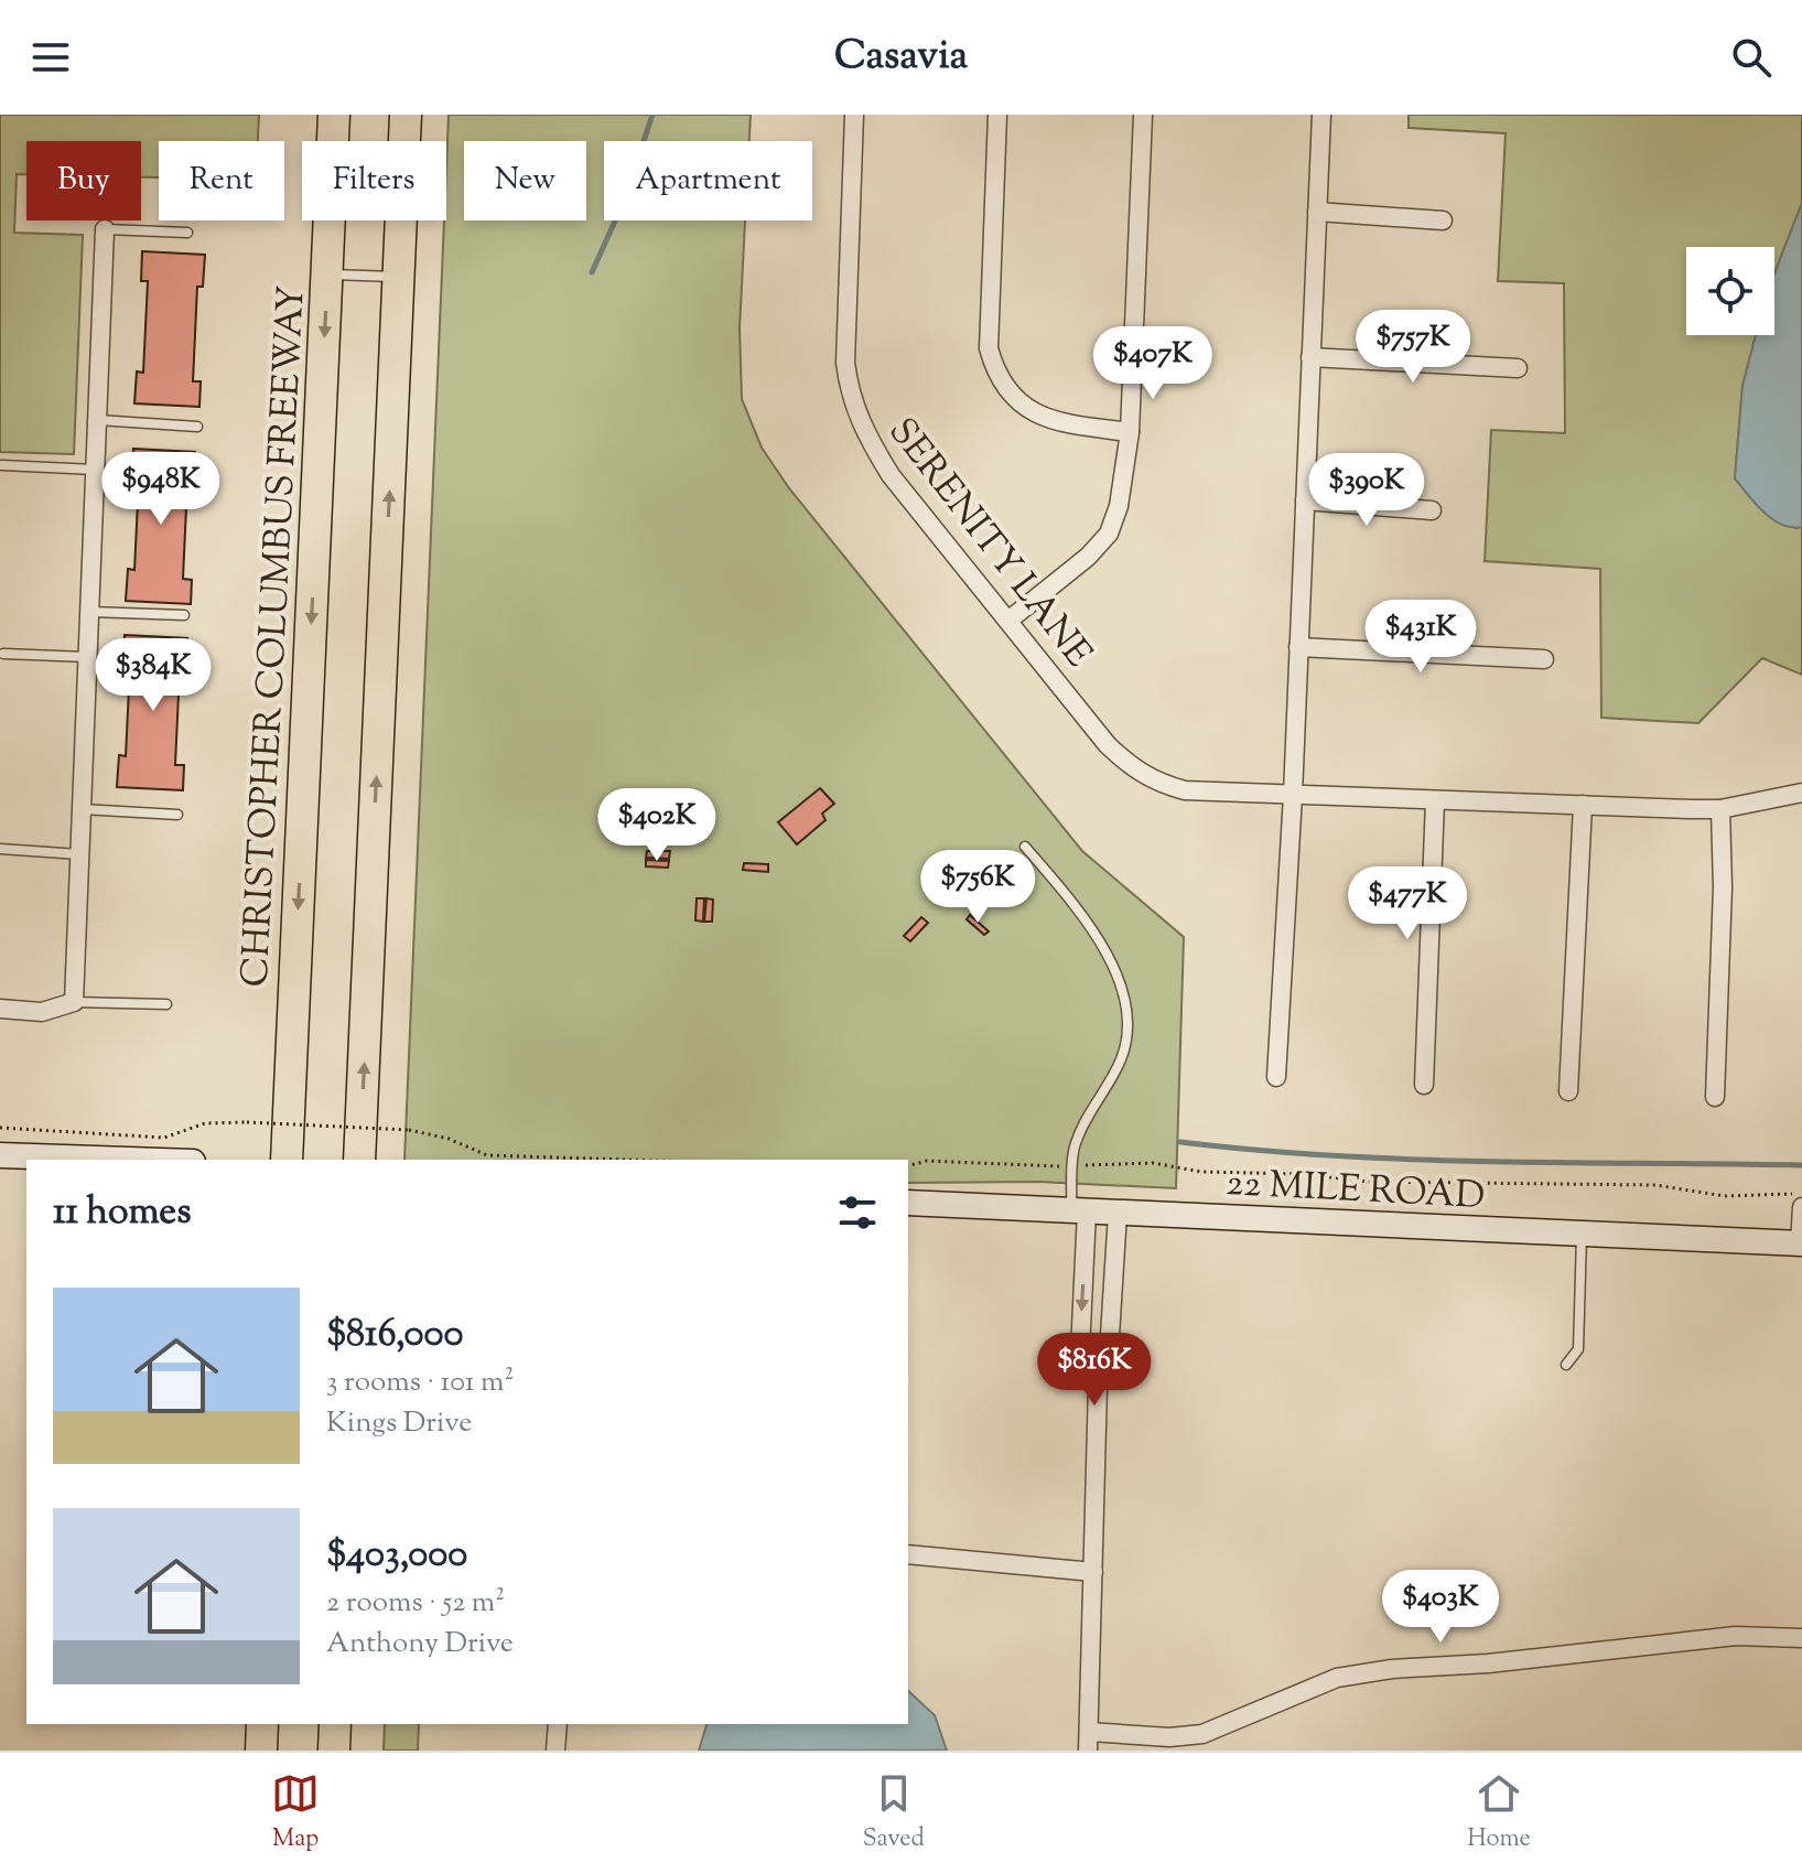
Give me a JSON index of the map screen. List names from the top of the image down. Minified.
{"streets":{"highway":["CHRISTOPHER COLUMBUS FREEWAY"],"street":["SERENITY LANE","22 MILE ROAD"]},"page":{"header":"Casavia","chip":["Buy","Rent","Filters","New","Apartment"],"price":["$757K","$407K","$948K","$390K","$431K","$384K","$402K","$756K","$477K","$816K","$403K"],"heading":"11 homes","list":[{"name":"$816,000","note":"3 rooms · 101 m² · Kings Drive"},{"name":"$403,000","note":"2 rooms · 52 m² · Anthony Drive"}],"tabs":["Map","Saved","Home"]}}
